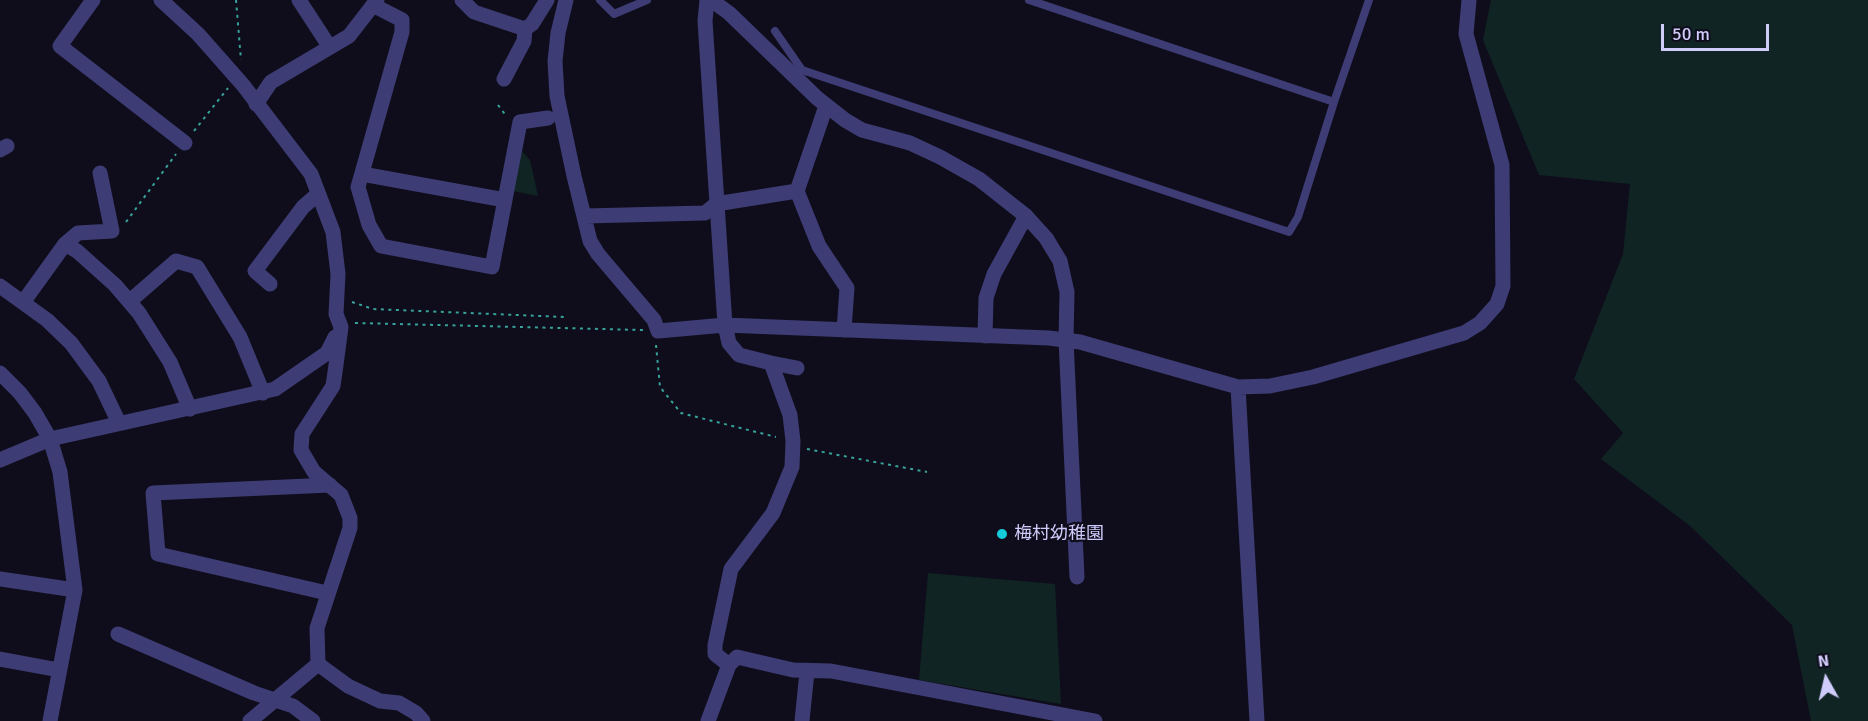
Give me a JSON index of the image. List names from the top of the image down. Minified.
{"places":["梅村幼稚園"],"scale_bar":"50 m","north":"top"}
